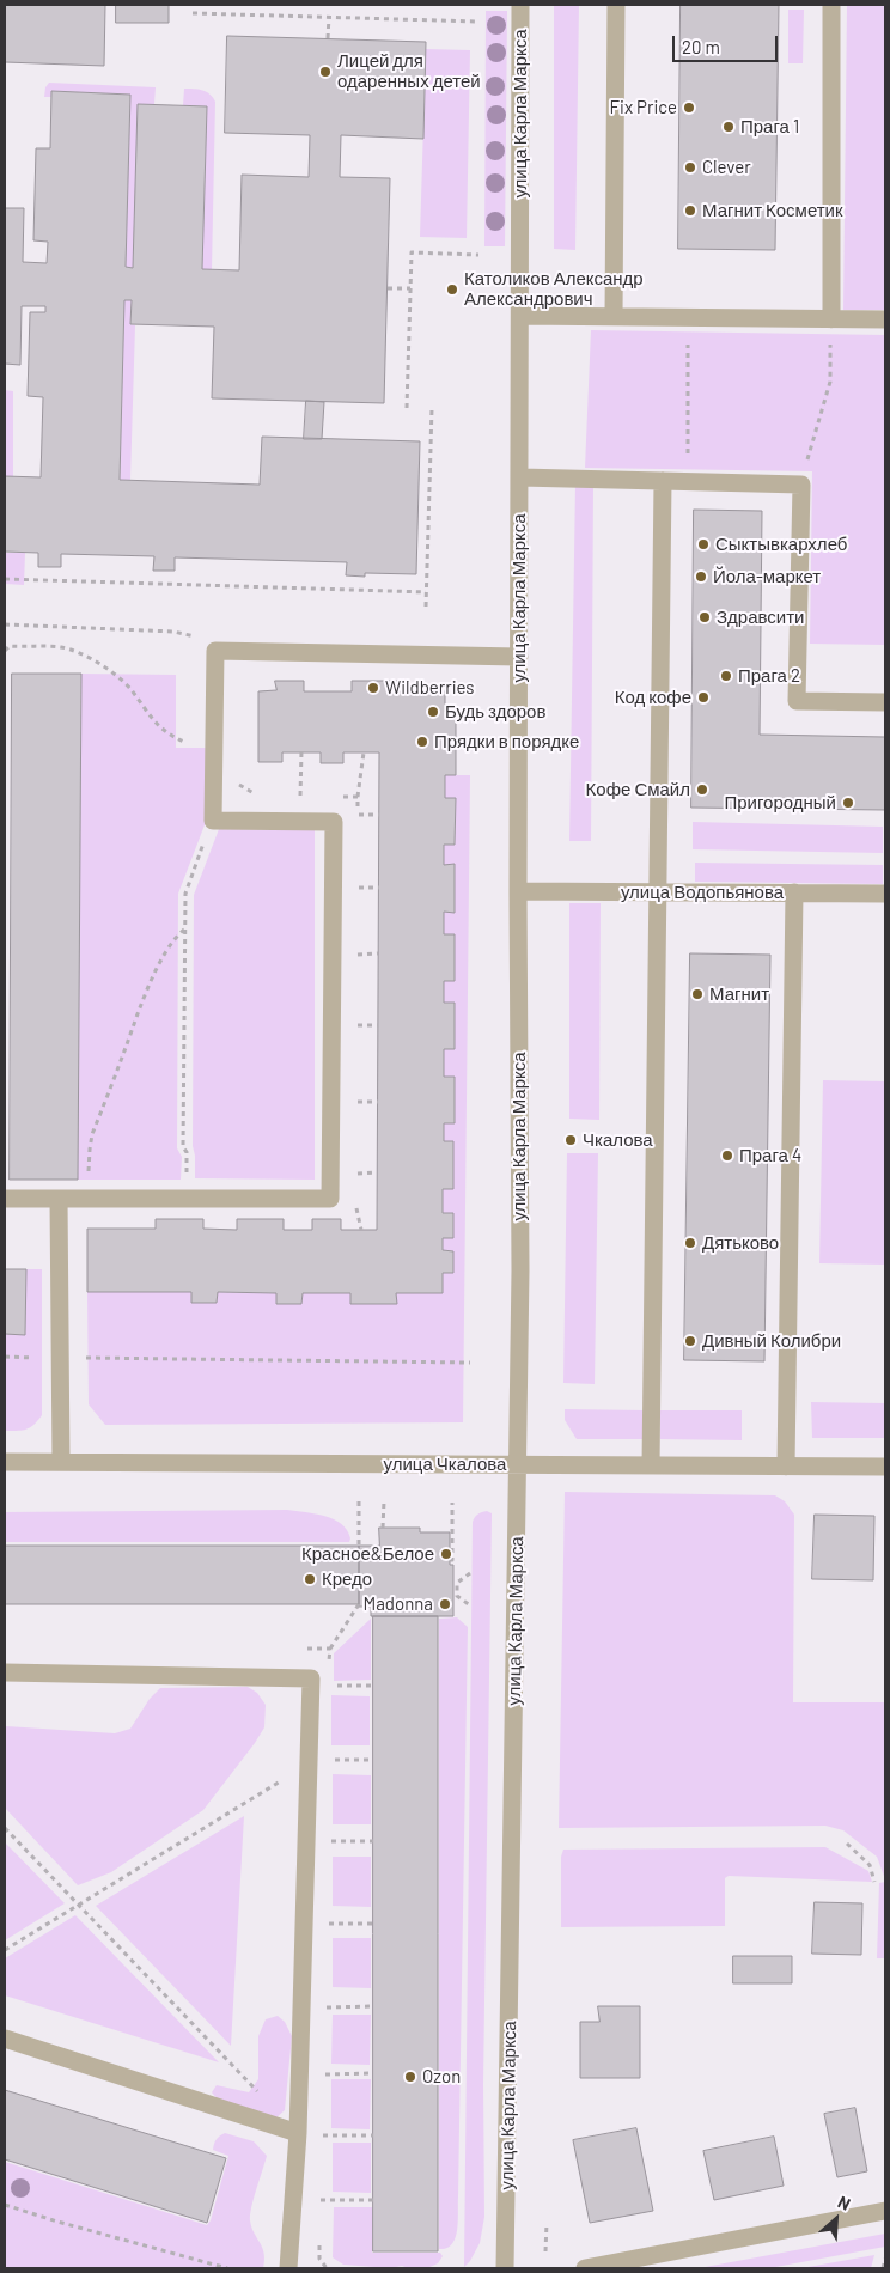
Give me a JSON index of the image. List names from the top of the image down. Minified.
{"streets":{"street":["улица Карла Маркса","улица Водопьянова","улица Чкалова"]},"crossings":[["улица Карла Маркса","улица Водопьянова"],["улица Карла Маркса","улица Чкалова"]],"places":["Лицей для одаренных детей","Fix Price","Прага 1","Clever","Магнит Косметик","Католиков Александр Александрович","Сыктывкархлеб","Йола-маркет","Здравсити","Прага 2","Wildberries","Код кофе","Будь здоров","Прядки в порядке","Кофе Смайл","Пригородный","Магнит","Чкалова","Прага 4","Дятьково","Дивный Колибри","Красное&Белое","Кредо","Madonna","Ozon"],"scale_bar":"20 m","north":"top right"}
